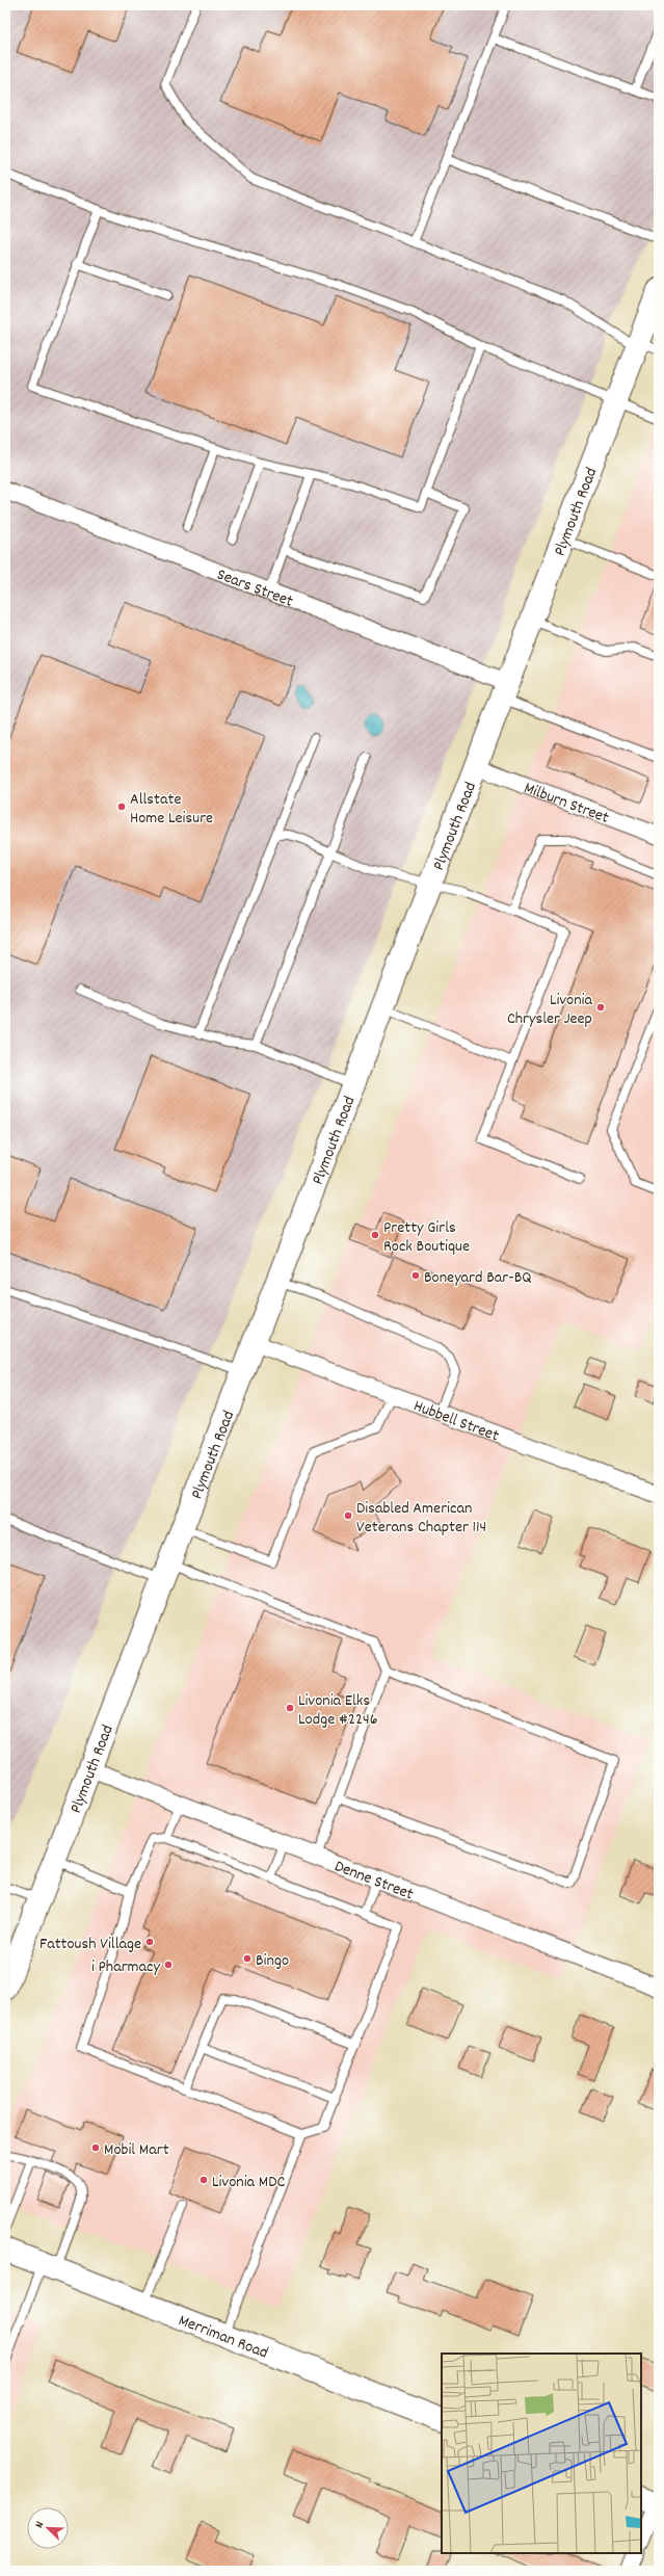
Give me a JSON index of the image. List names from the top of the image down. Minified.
{"streets":{"main road":["Plymouth Road","Merriman Road"],"street":["Sears Street","Milburn Street","Hubbell Street","Denne Street"]},"crossings":[["Plymouth Road","Sears Street"],["Plymouth Road","Milburn Street"],["Plymouth Road","Hubbell Street"],["Plymouth Road","Denne Street"]],"places":["Allstate Home Leisure","Livonia Chrysler Jeep","Pretty Girls Rock Boutique","Boneyard Bar-BQ","Disabled American Veterans Chapter 114","Livonia Elks Lodge #2246","Fattoush Village","Bingo","i Pharmacy","Mobil Mart","Livonia MDC"],"north":"top left"}
